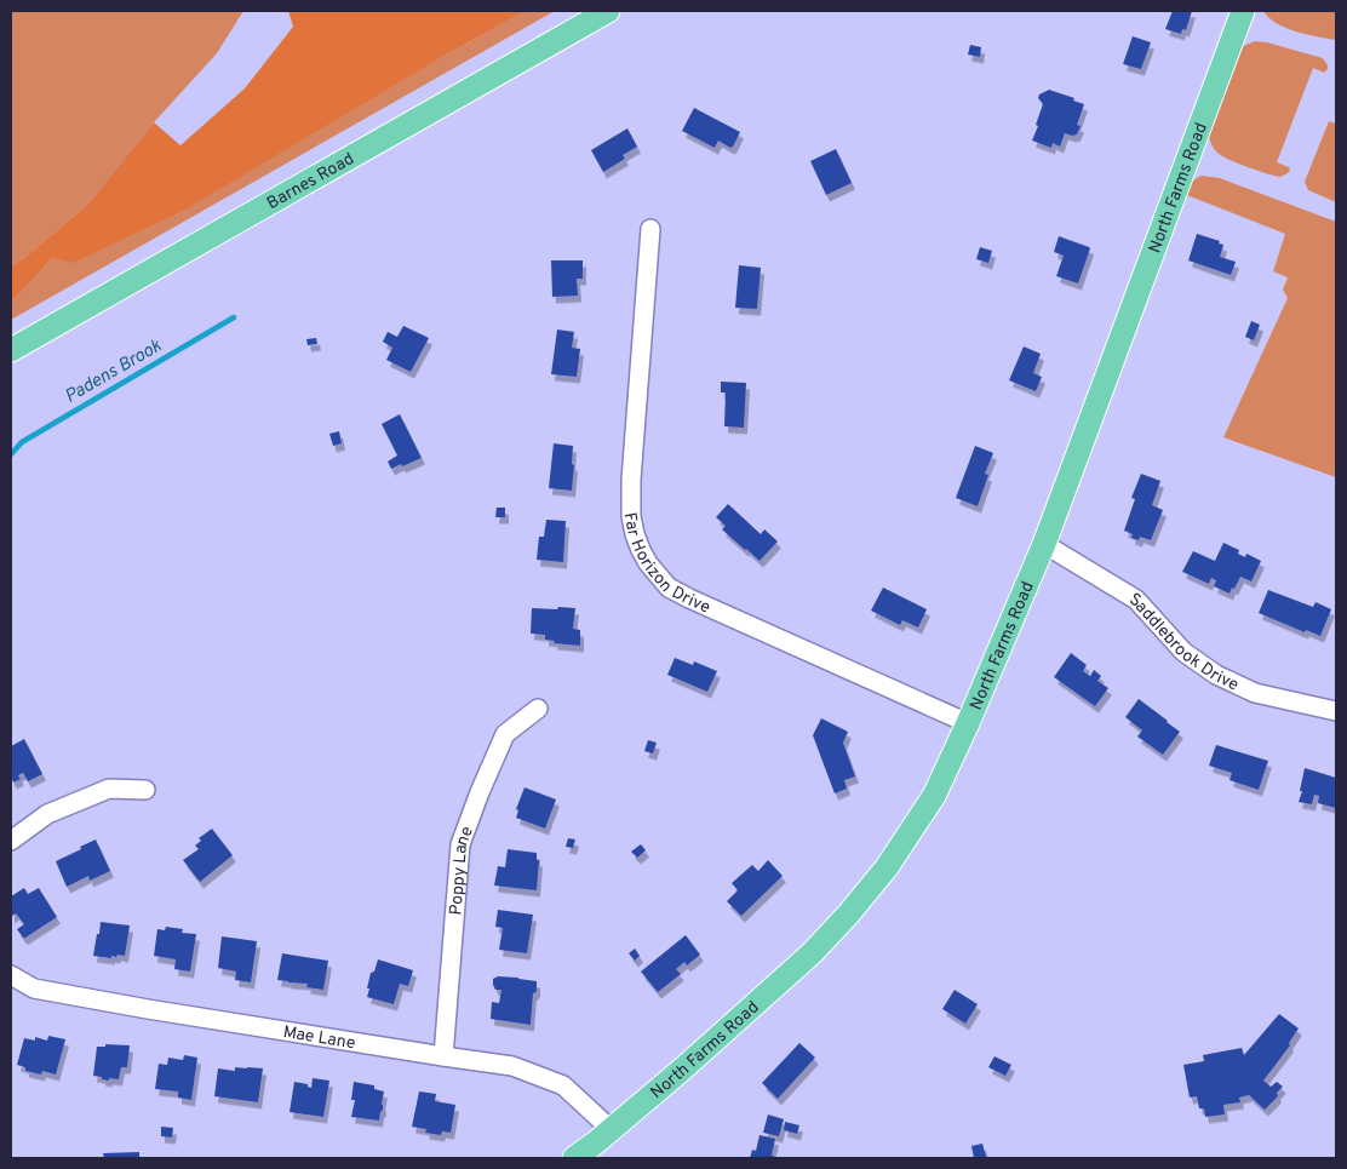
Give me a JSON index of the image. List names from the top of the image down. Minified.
{"streets":{"main road":["Barnes Road","North Farms Road"],"street":["Far Horizon Drive","Saddlebrook Drive","Poppy Lane","Mae Lane"]},"crossings":[["North Farms Road","Far Horizon Drive"],["North Farms Road","Saddlebrook Drive"],["North Farms Road","Mae Lane"],["Poppy Lane","Mae Lane"]],"water":["Padens Brook"]}
